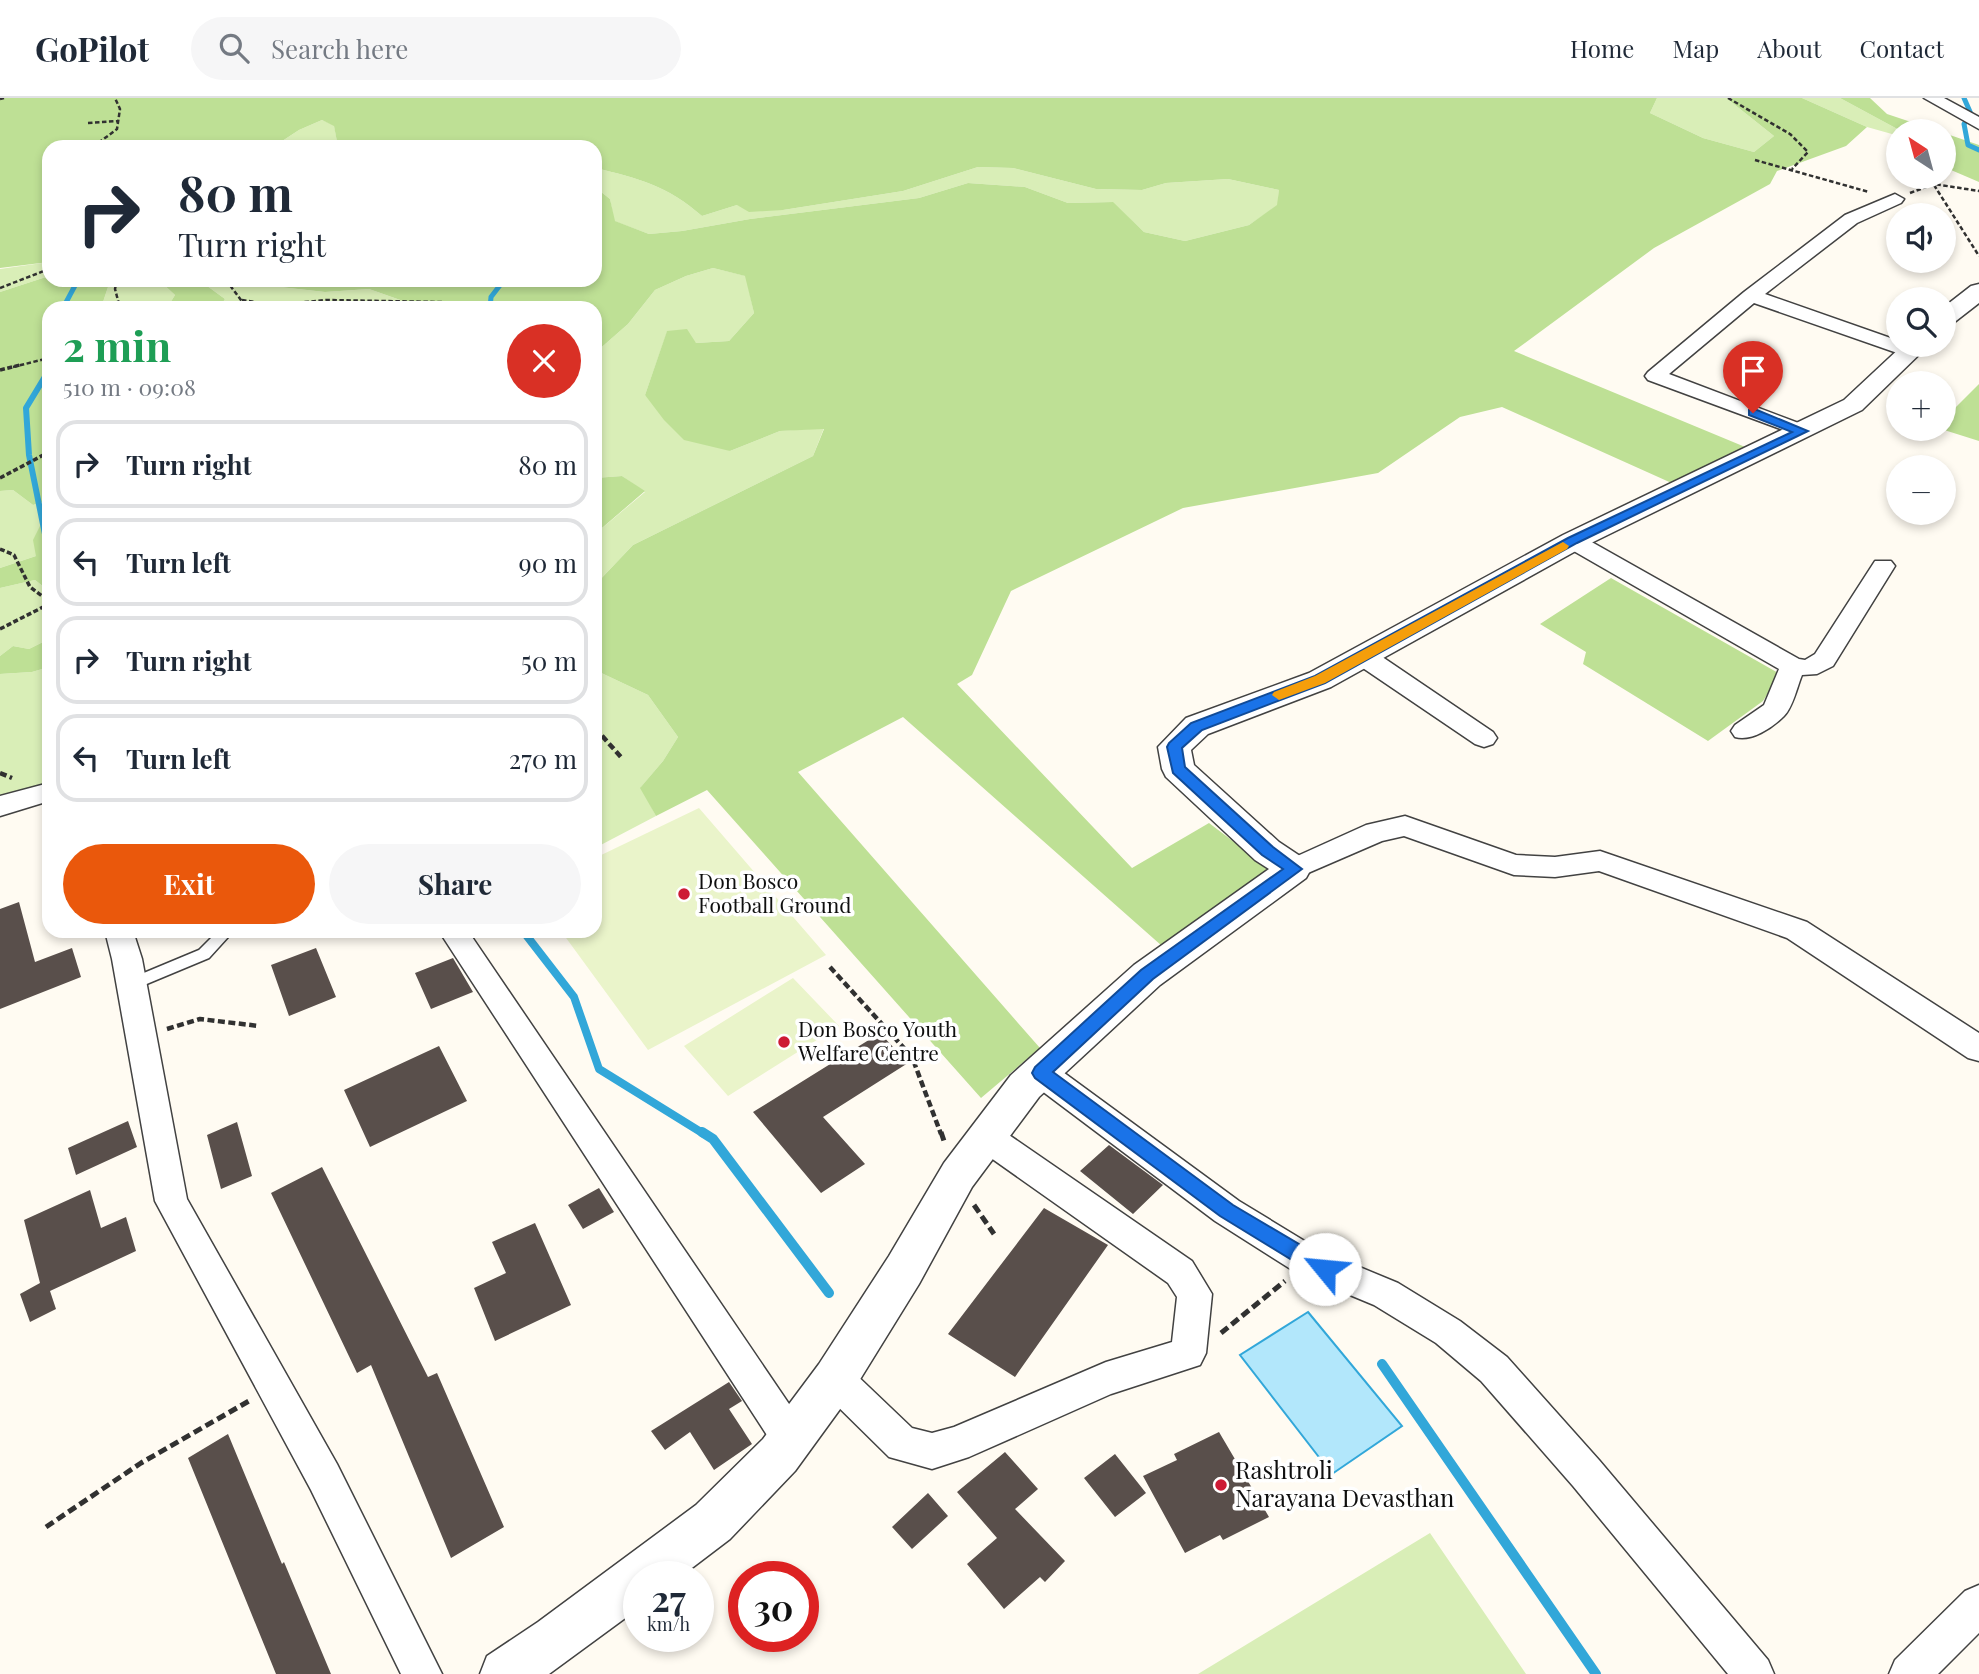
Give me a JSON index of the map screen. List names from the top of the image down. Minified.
{"places":["Don Bosco Football Ground","Don Bosco Youth Welfare Centre","Rashtroli Narayana Devasthan"],"north":"top left","page":{"header":"GoPilot","search":"Search here","nav":["Home","Map","About","Contact"],"map_buttons":["+","−"],"turn":["80 m","Turn right"],"heading":["2 min","510 m · 09:08"],"list":[{"name":"Turn right","value":"80 m"},{"name":"Turn left","value":"90 m"},{"name":"Turn right","value":"50 m"},{"name":"Turn left","value":"270 m"}],"buttons":["Exit","Share"],"speed":"27 km/h","limit":"30"}}
